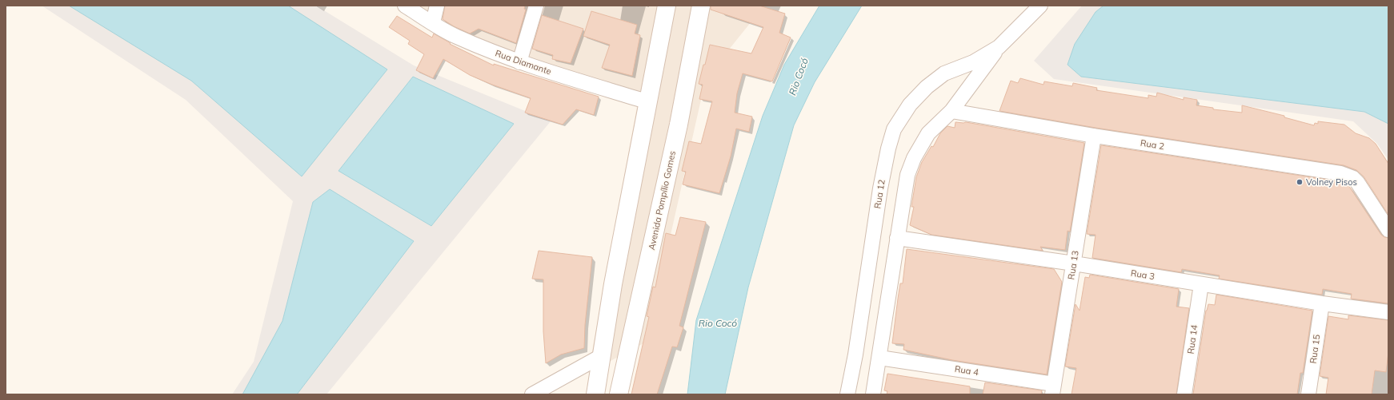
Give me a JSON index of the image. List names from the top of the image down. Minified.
{"streets":{"main road":["Avenida Pompílio Gomes"],"street":["Rua Diamante","Rua 2","Rua 12","Rua 13","Rua 3","Rua 14","Rua 15","Rua 4"]},"crossings":[["Rua 2","Rua 12"],["Rua 2","Rua 13"],["Rua 12","Rua 3"],["Rua 12","Rua 4"],["Rua 13","Rua 3"],["Rua 13","Rua 4"],["Rua 3","Rua 14"],["Rua 3","Rua 15"]],"water":["Rio Cocó"],"places":["Volney Pisos"]}
